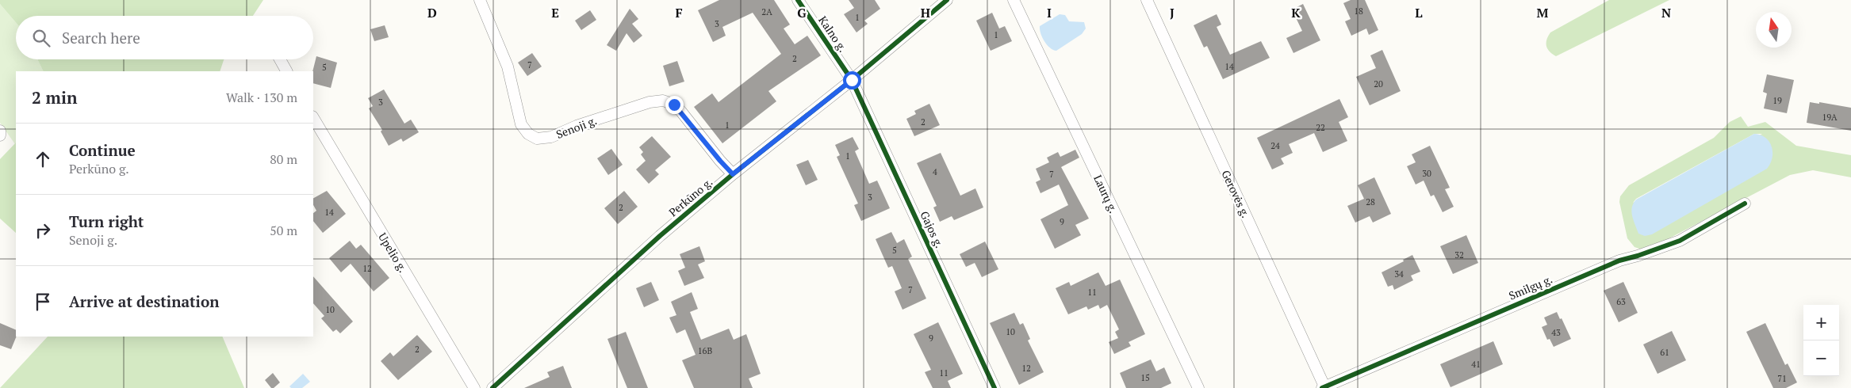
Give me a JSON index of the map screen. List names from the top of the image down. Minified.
{"streets":{"street":["Kalno g.","Senoji g.","Laurų g.","Gerovės g.","Perkūno g.","Gajos g.","Upelio g.","Smilgų g."]},"crossings":[["Kalno g.","Perkūno g."],["Kalno g.","Gajos g."],["Senoji g.","Perkūno g."],["Gerovės g.","Smilgų g."],["Perkūno g.","Gajos g."]],"house_numbers":["18","2A","1","3","1","2","7","14","5","20","19","3","19A","2","1","22","24","1","4","30","7","3","28","2","14","9","5","32","12","34","7","11","63","10","10","43","9","2","16B","61","41","12","11","15","71"],"north":"top","page":{"search":"Search here","heading":["2 min","Walk · 130 m"],"list":[["Continue","Perkūno g.","80 m"],["Turn right","Senoji g.","50 m"],"Arrive at destination"],"map_buttons":["+","−"]},"grid":{"columns":["D","E","F","G","H","I","J","K","L","M","N"]}}
